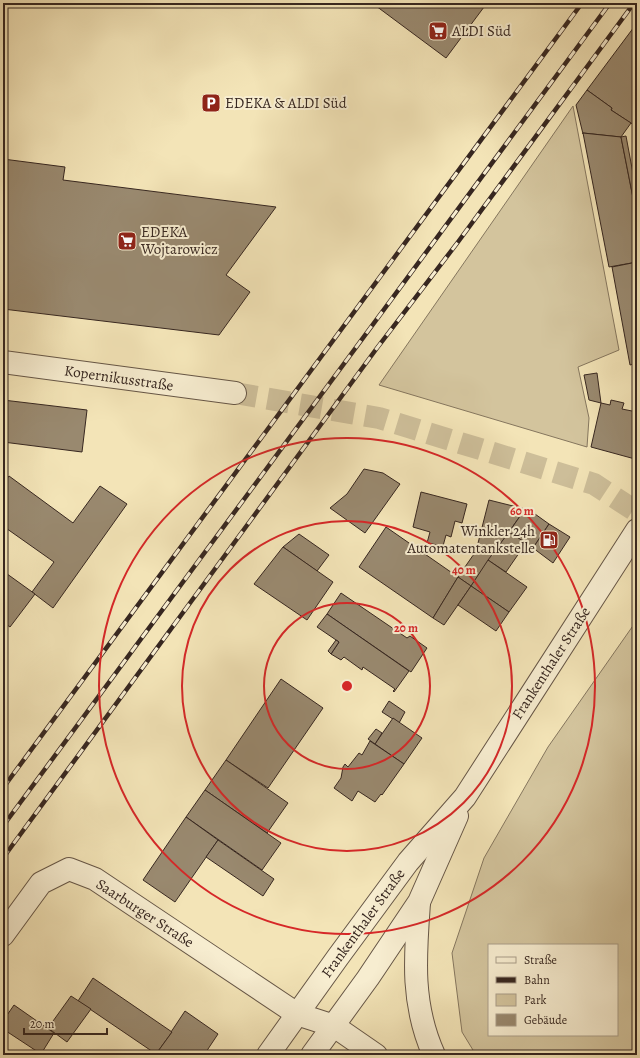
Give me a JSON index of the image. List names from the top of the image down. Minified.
{"streets":{"street":["Kopernikusstraße","Frankenthaler Straße","Saarburger Straße"]},"crossings":[["Frankenthaler Straße","Saarburger Straße"]],"places":{"supermarket":["ALDI Süd","EDEKA Wojtarowicz"],"parking":["EDEKA & ALDI Süd"],"fuel station":["Winkler 24h Automatentankstelle"]},"legend":["Straße","Bahn","Park","Gebäude"],"scale_bar":"20 m","rings":["60 m","40 m","20 m"]}
